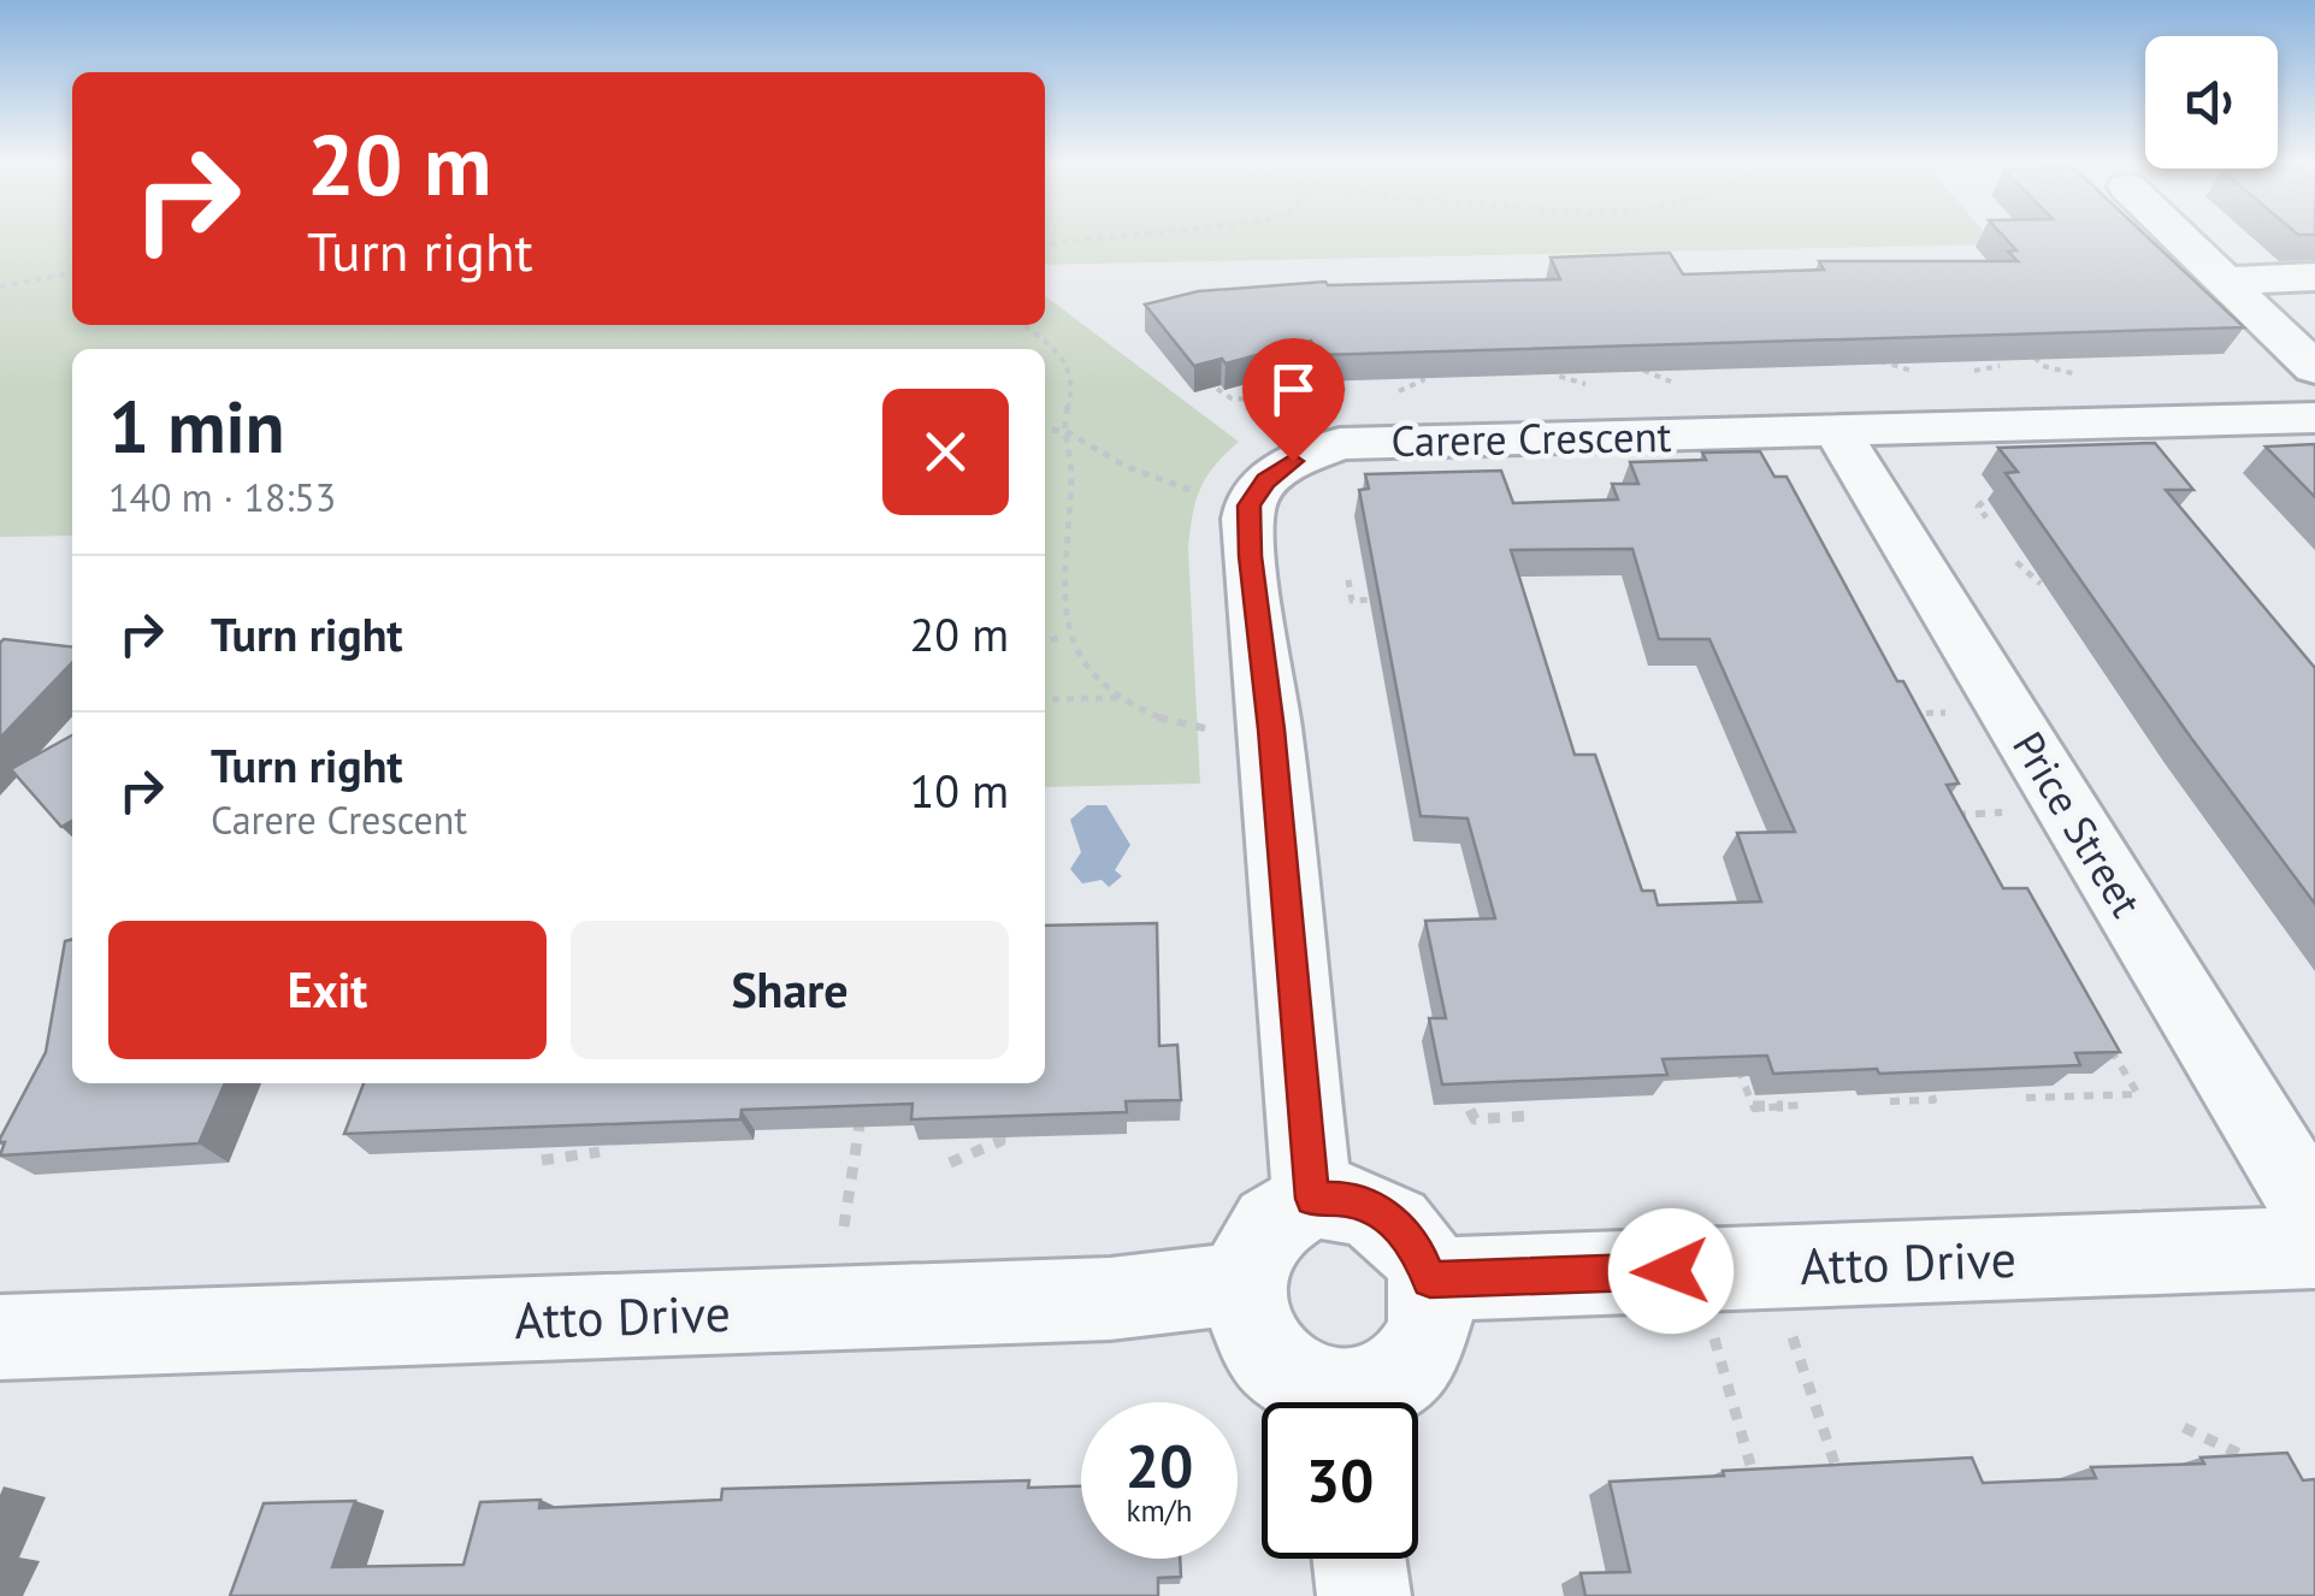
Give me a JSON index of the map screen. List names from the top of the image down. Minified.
{"streets":{"street":["Carere Crescent","Price Street","Atto Drive"]},"crossings":[["Carere Crescent","Price Street"]],"page":{"turn":["20 m","Turn right"],"heading":["1 min","140 m · 18:53"],"list":[{"name":"Turn right","value":"20 m"},{"name":"Turn right","note":"Carere Crescent","value":"10 m"}],"buttons":["Exit","Share"],"speed":"20 km/h","limit":"30"}}
